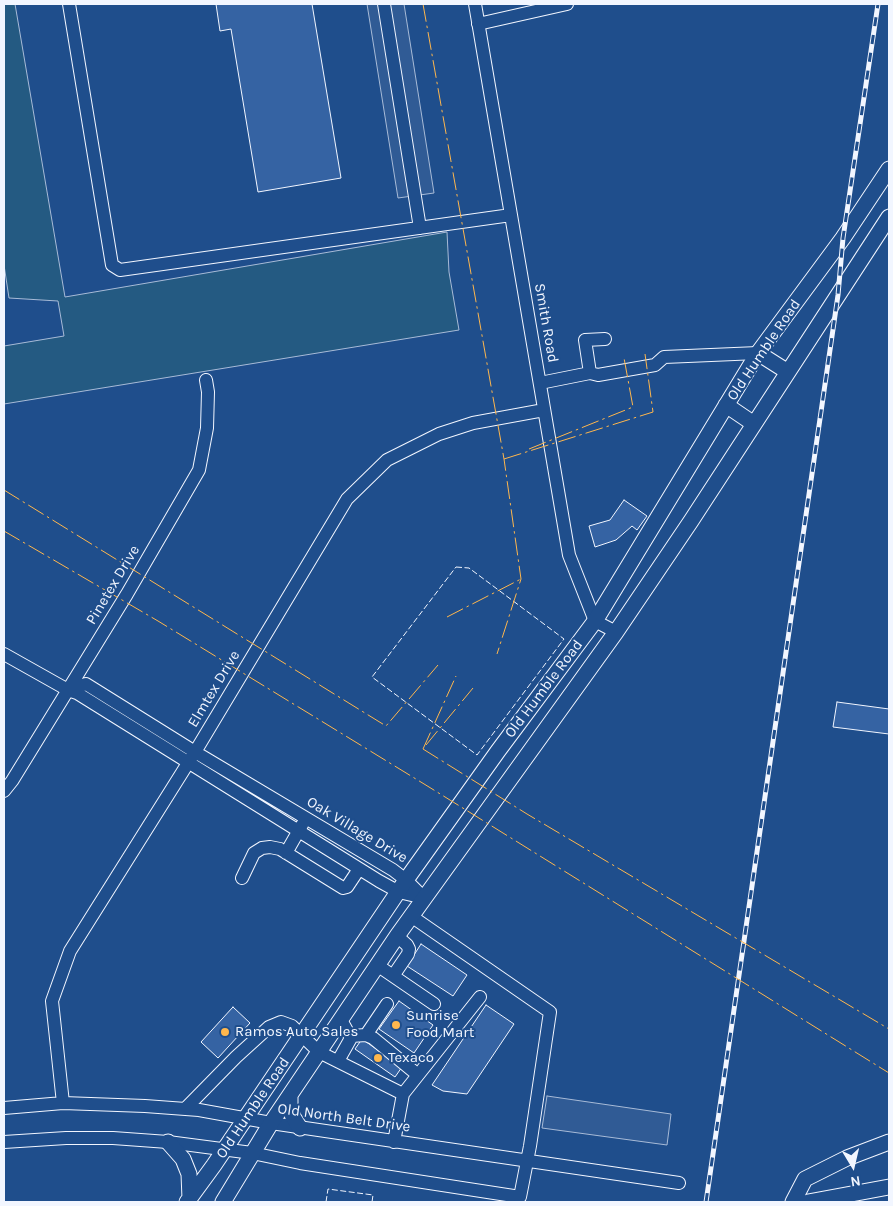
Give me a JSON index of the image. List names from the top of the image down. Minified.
{"streets":{"main road":["Old Humble Road"],"street":["Smith Road","Pinetex Drive","Elmtex Drive","Oak Village Drive","Old North Belt Drive"]},"crossings":[["Smith Road","Old Humble Road"],["Smith Road","Elmtex Drive"],["Old Humble Road","Oak Village Drive"],["Old Humble Road","Old North Belt Drive"],["Pinetex Drive","Oak Village Drive"],["Elmtex Drive","Oak Village Drive"],["Elmtex Drive","Old North Belt Drive"]],"places":["Sunrise Food Mart","Ramos Auto Sales","Texaco"],"north":"bottom"}
